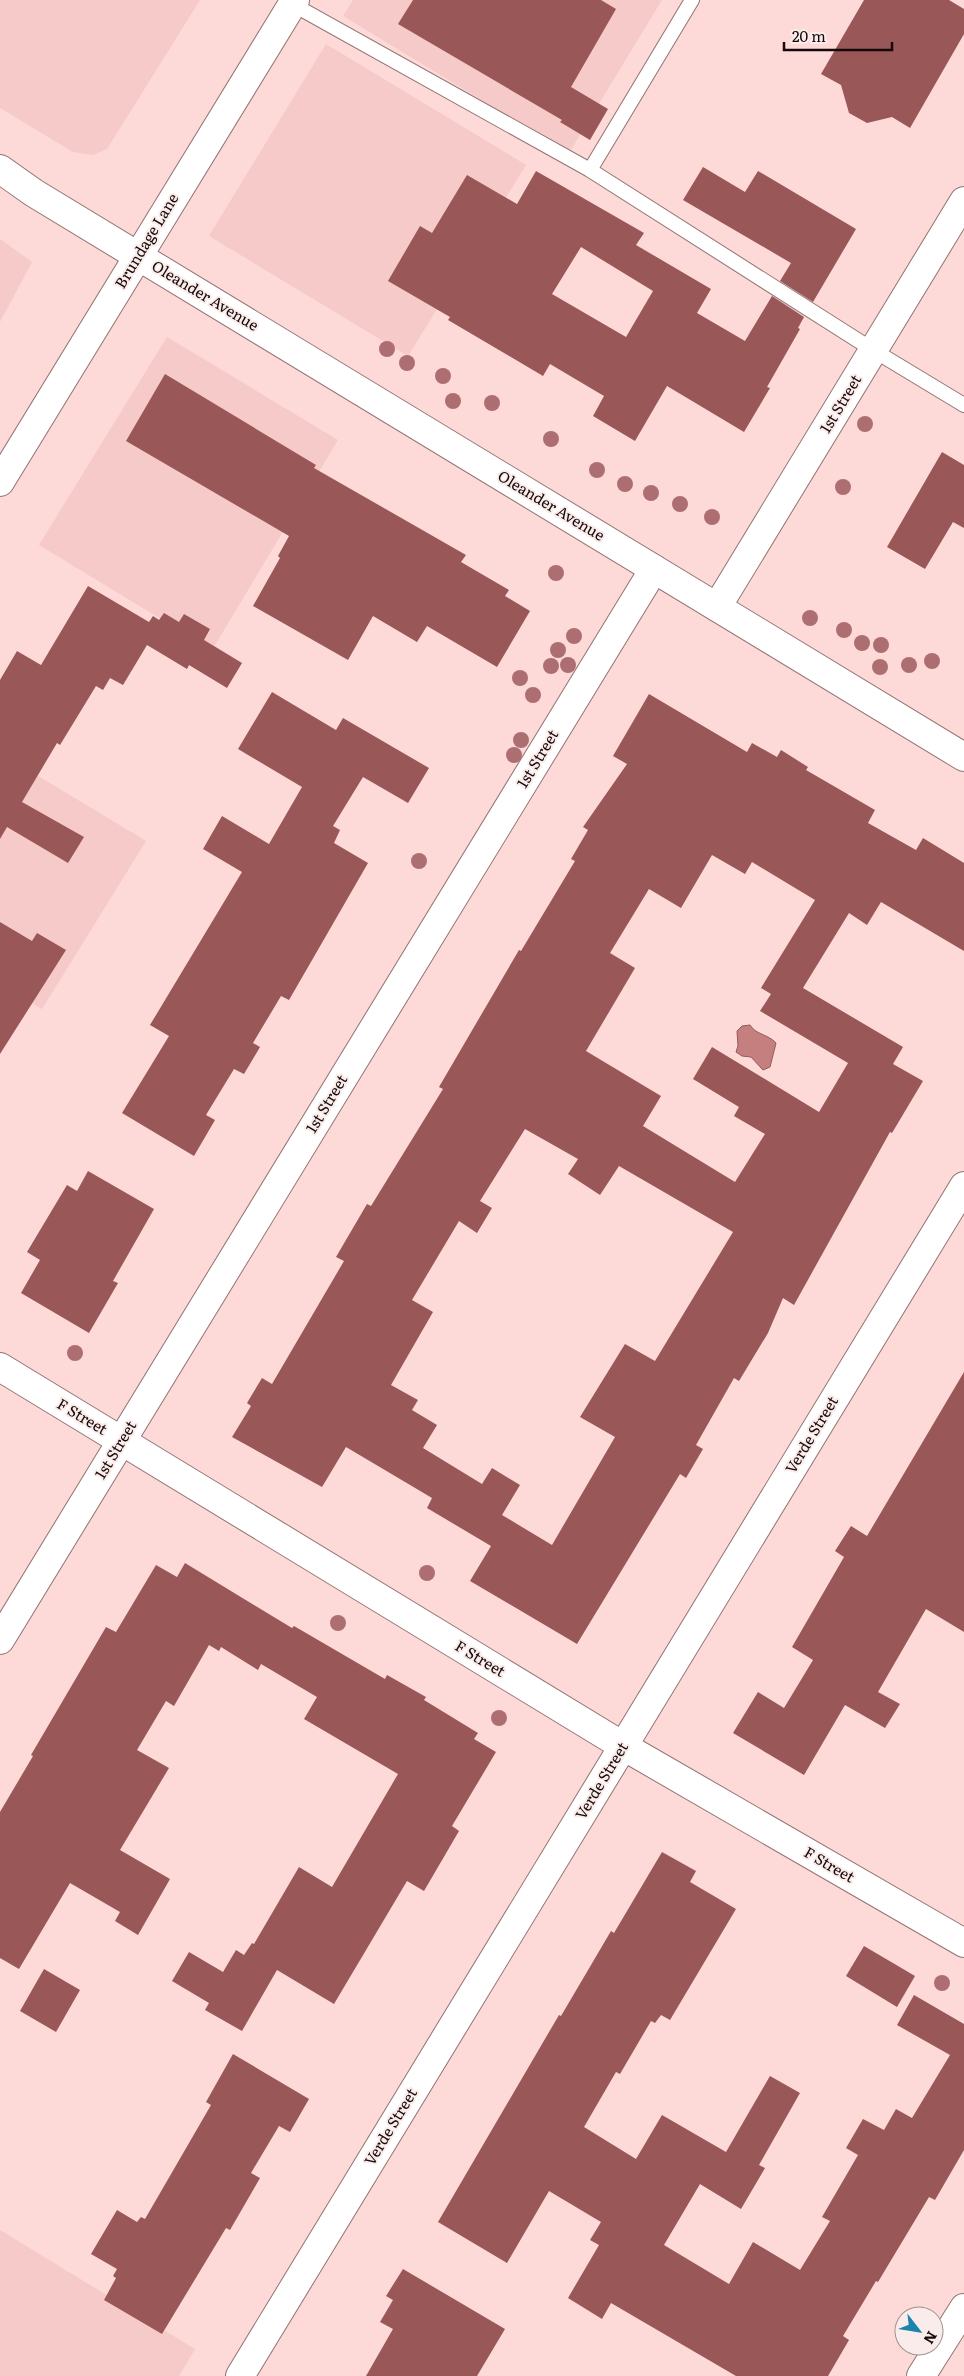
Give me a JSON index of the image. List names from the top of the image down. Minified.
{"streets":{"street":["Brundage Lane","Oleander Avenue","1st Street","F Street","Verde Street"]},"crossings":[["Brundage Lane","Oleander Avenue"],["Oleander Avenue","1st Street"],["1st Street","F Street"],["F Street","Verde Street"]],"scale_bar":"20 m","north":"bottom right"}
